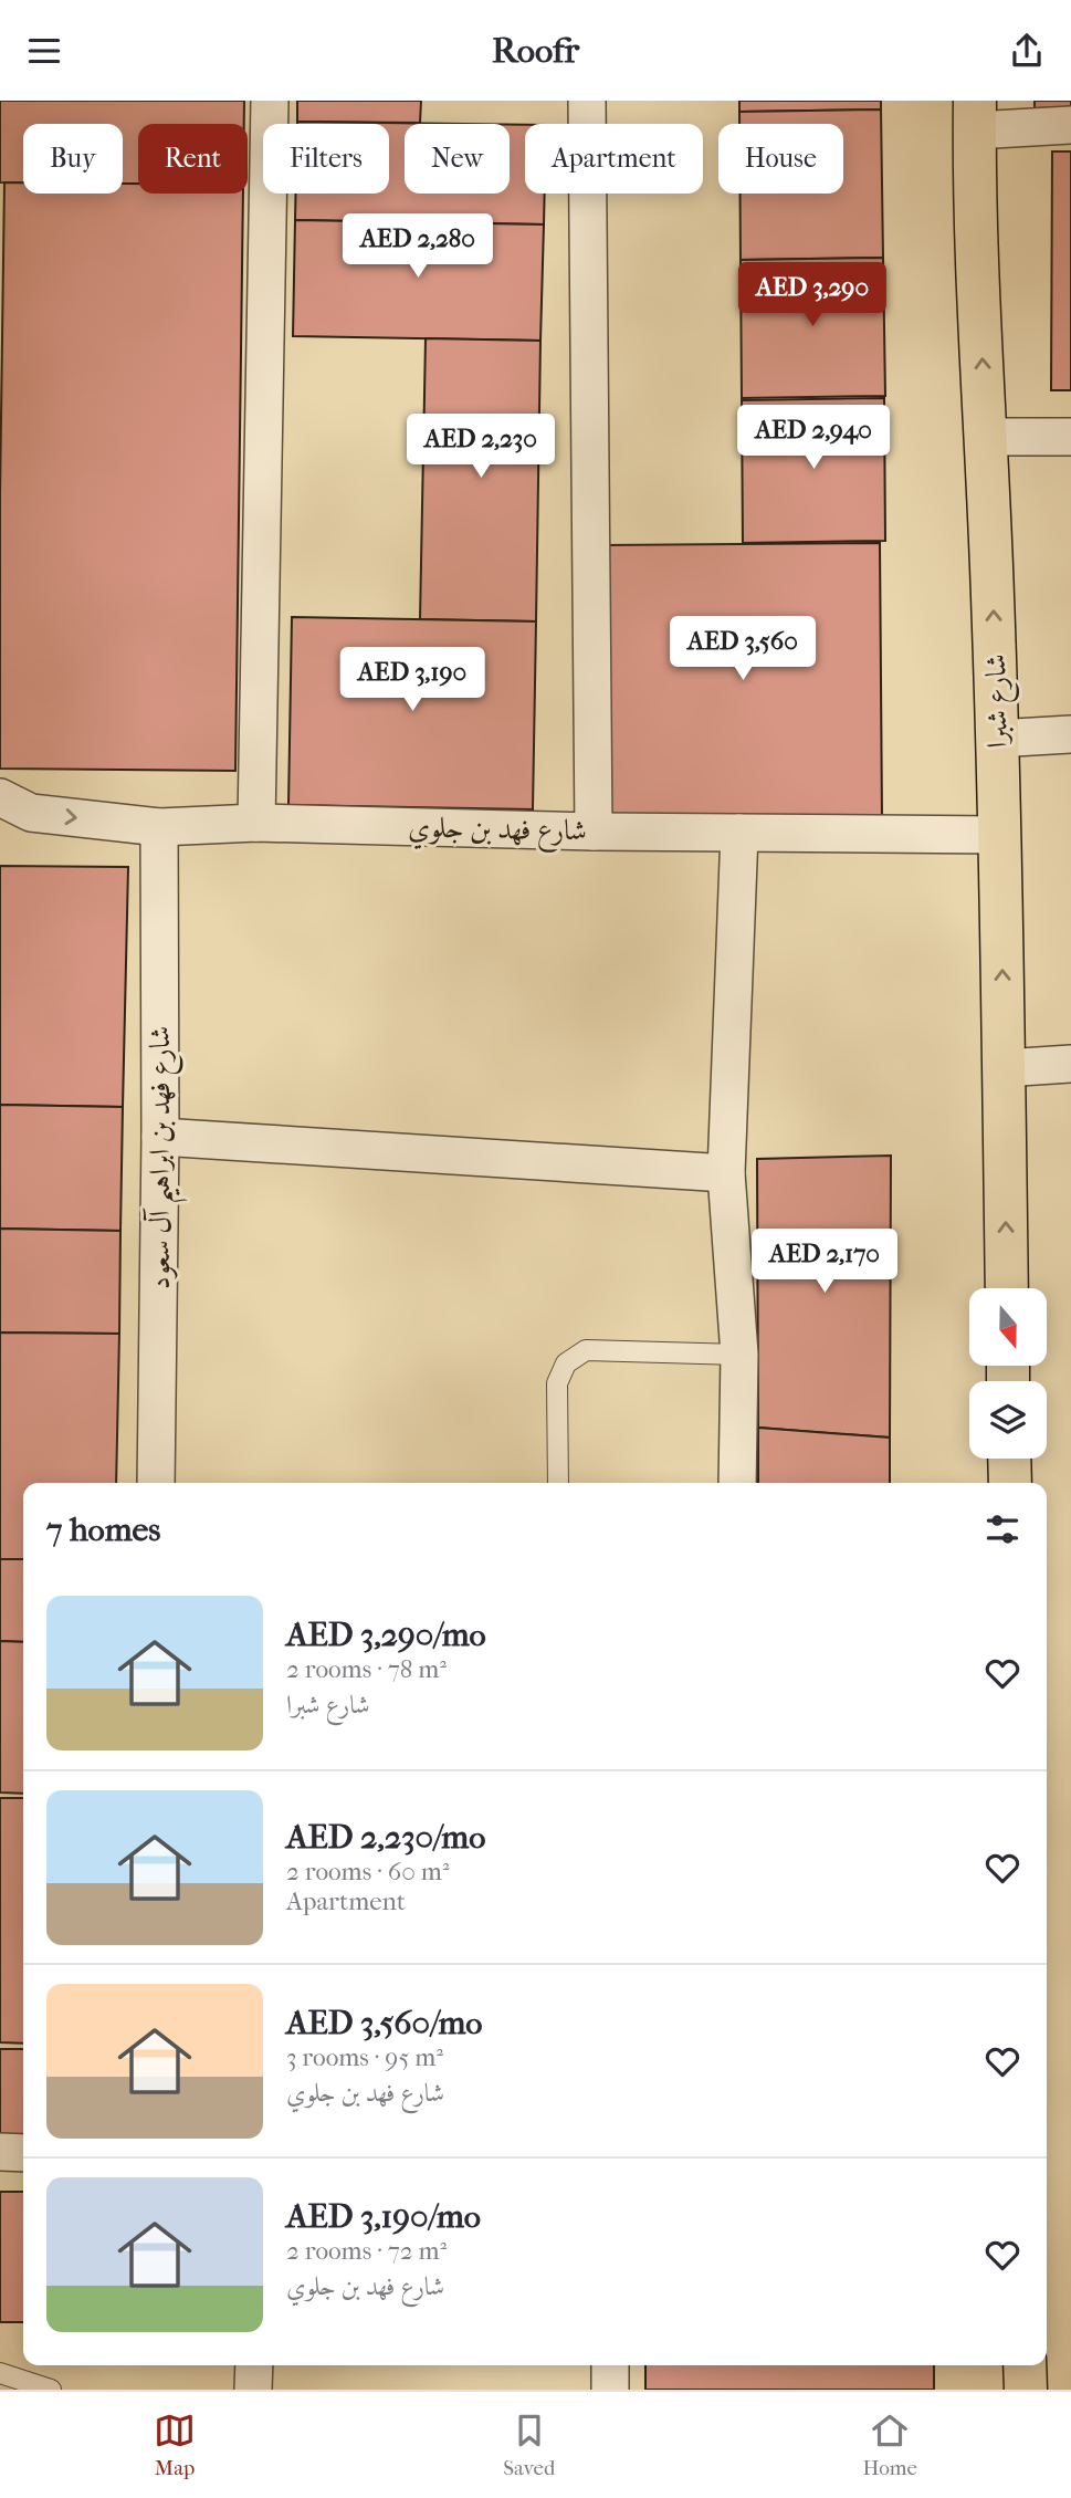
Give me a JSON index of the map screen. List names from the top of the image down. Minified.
{"streets":{"main road":["شارع شبرا"],"street":["شارع فهد بن جلوي","شارع فهد بن ابراهيم آل سعود"]},"crossings":[["شارع شبرا","شارع فهد بن جلوي"],["شارع فهد بن جلوي","شارع فهد بن ابراهيم آل سعود"]],"one_way":["شارع شبرا"],"north":"bottom","page":{"header":"Roofr","chip":["Buy","Rent","Filters","New","Apartment","House"],"price":["AED 2,280","AED 3,290","AED 2,940","AED 2,230","AED 3,560","AED 3,190","AED 2,170"],"heading":"7 homes","list":[{"name":"AED 3,290/mo","note":"2 rooms · 78 m² · شارع شبرا"},{"name":"AED 2,230/mo","note":"2 rooms · 60 m² · Apartment"},{"name":"AED 3,560/mo","note":"3 rooms · 95 m² · شارع فهد بن جلوي"},{"name":"AED 3,190/mo","note":"2 rooms · 72 m² · شارع فهد بن جلوي"}],"tabs":["Map","Saved","Home"]}}
